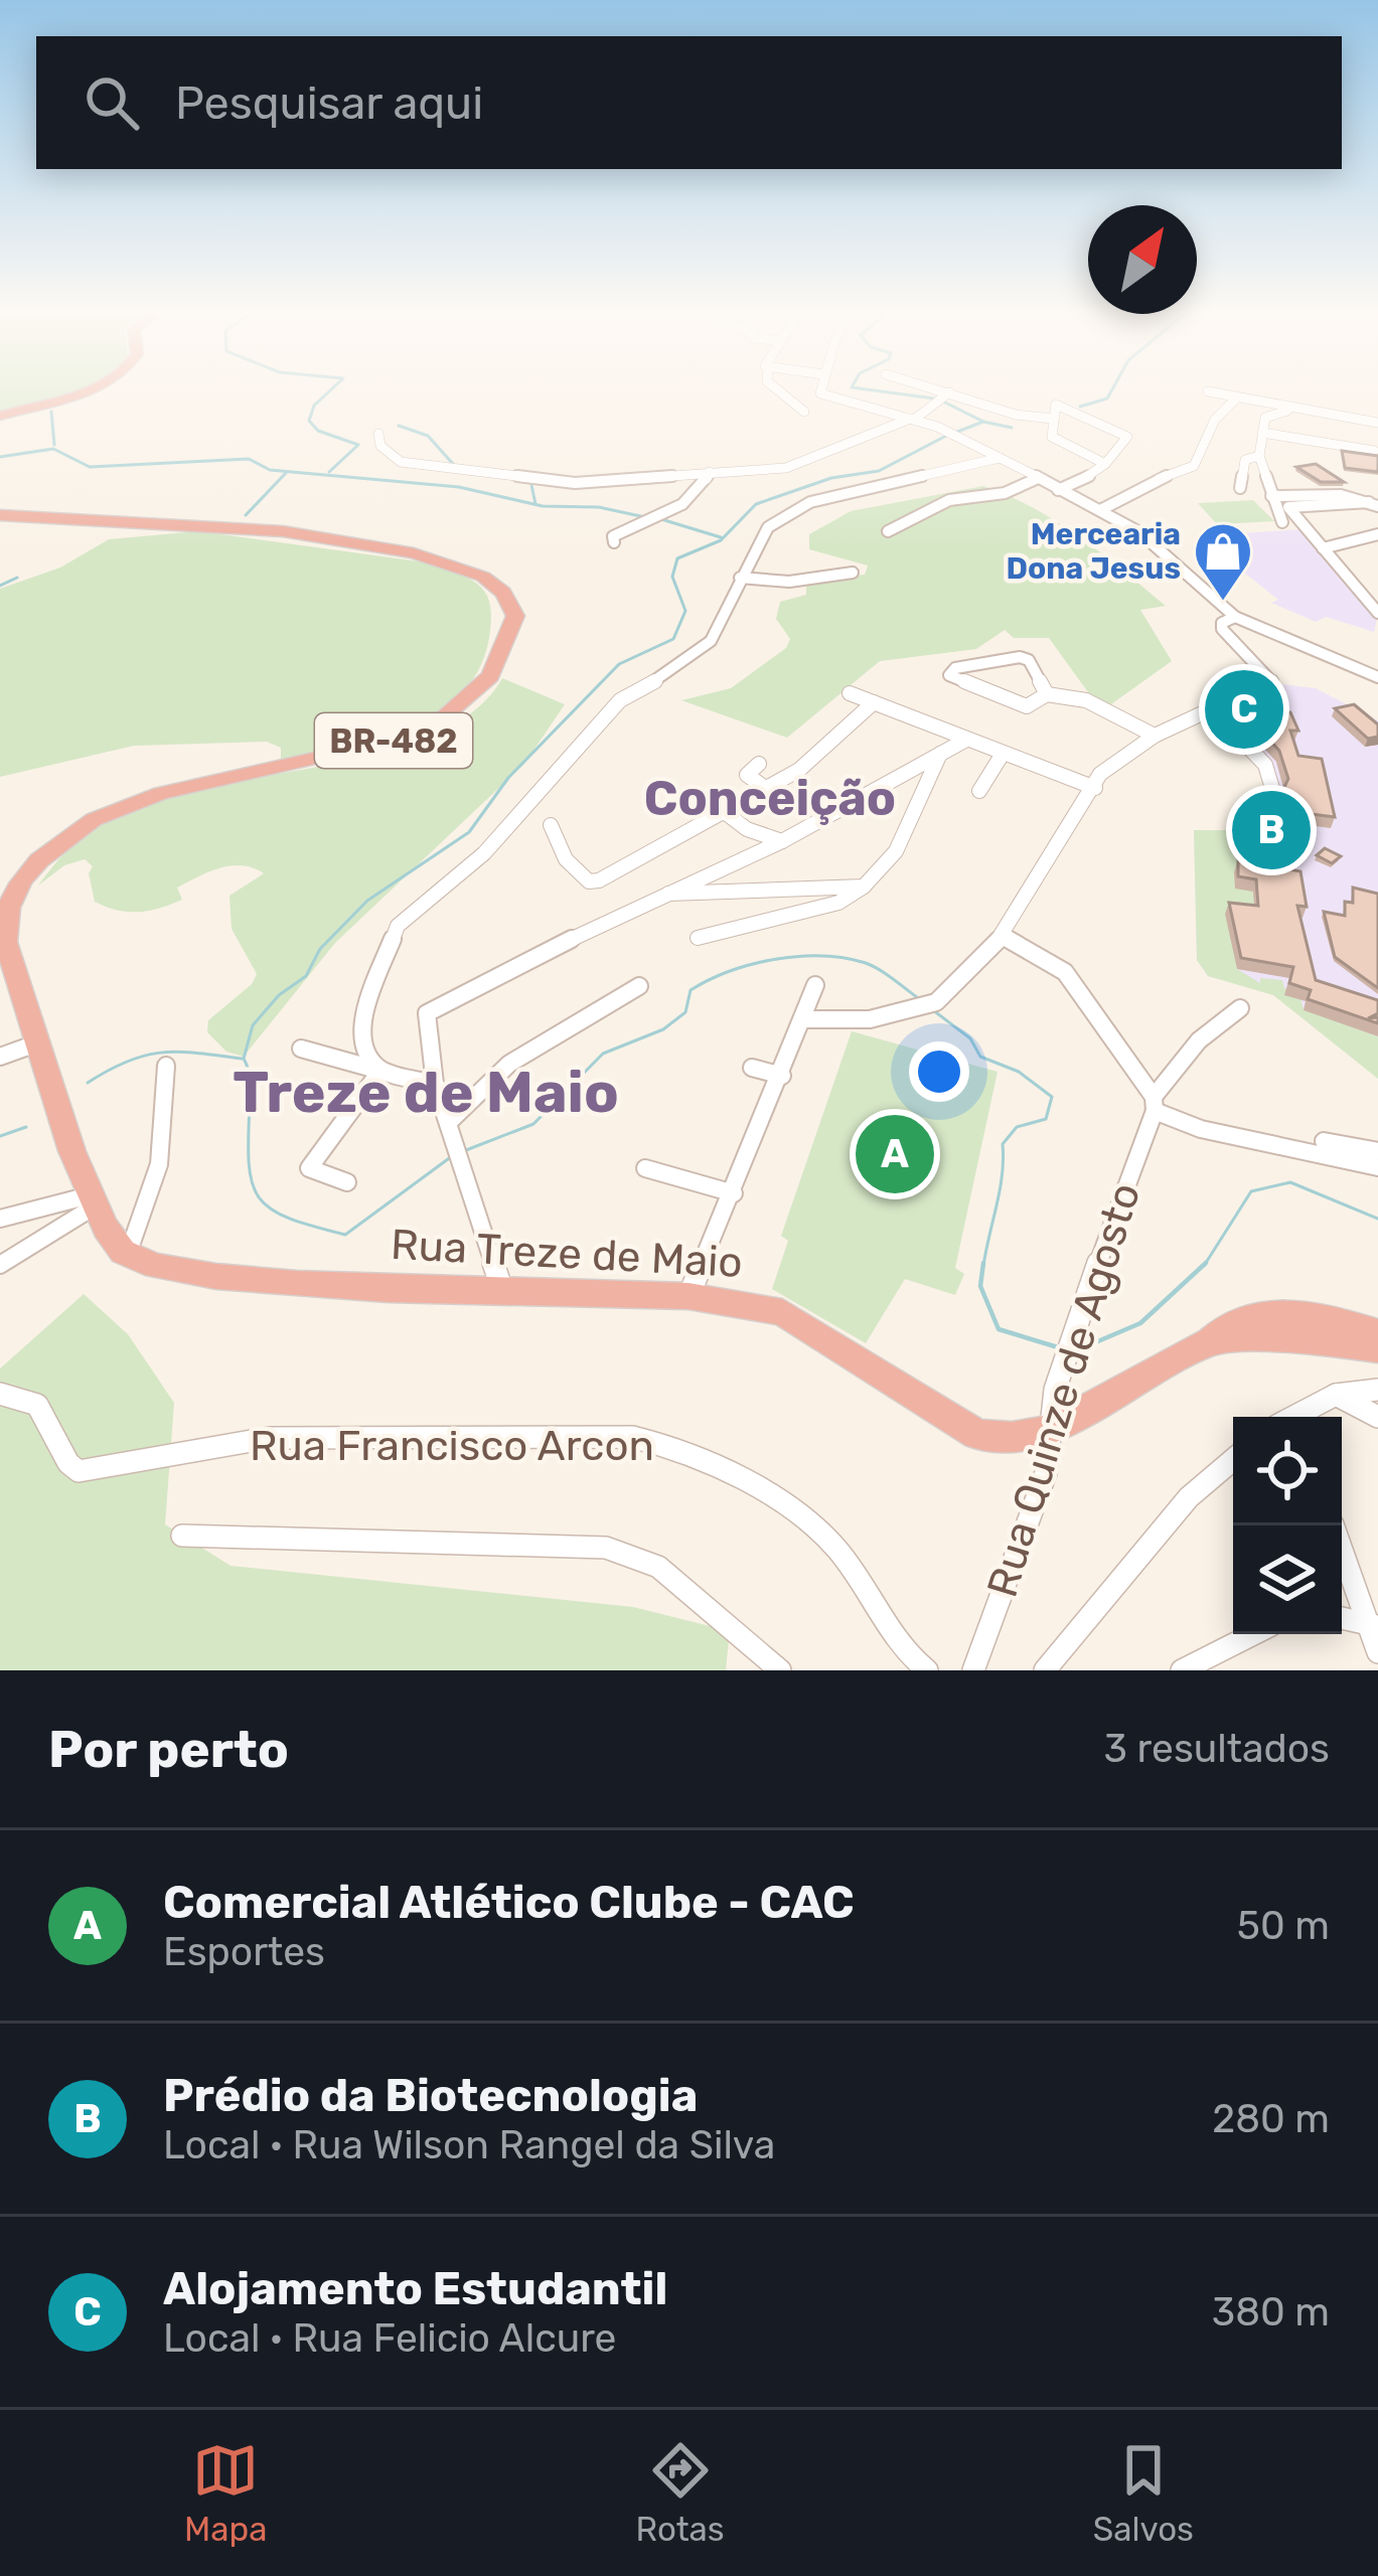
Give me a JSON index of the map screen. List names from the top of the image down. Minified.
{"streets":{"highway":["BR-482","Rua Treze de Maio"],"street":["Rua Quinze de Agosto","Rua Francisco Arcon"]},"crossings":[["BR-482","Rua Treze de Maio"],["Rua Treze de Maio","Rua Quinze de Agosto"]],"districts":["Conceição","Treze de Maio"],"places":{"shop":["Mercearia Dona Jesus"]},"north":"top right","page":{"search":"Pesquisar aqui","pins":["C","B","A"],"heading":["Por perto","3 resultados"],"list":[{"mark":"A","name":"Comercial Atlético Clube - CAC","note":"Esportes","value":"50 m"},{"mark":"B","name":"Prédio da Biotecnologia","note":"Local · Rua Wilson Rangel da Silva","value":"280 m"},{"mark":"C","name":"Alojamento Estudantil","note":"Local · Rua Felicio Alcure","value":"380 m"}],"nav":["Mapa","Rotas","Salvos"]}}
